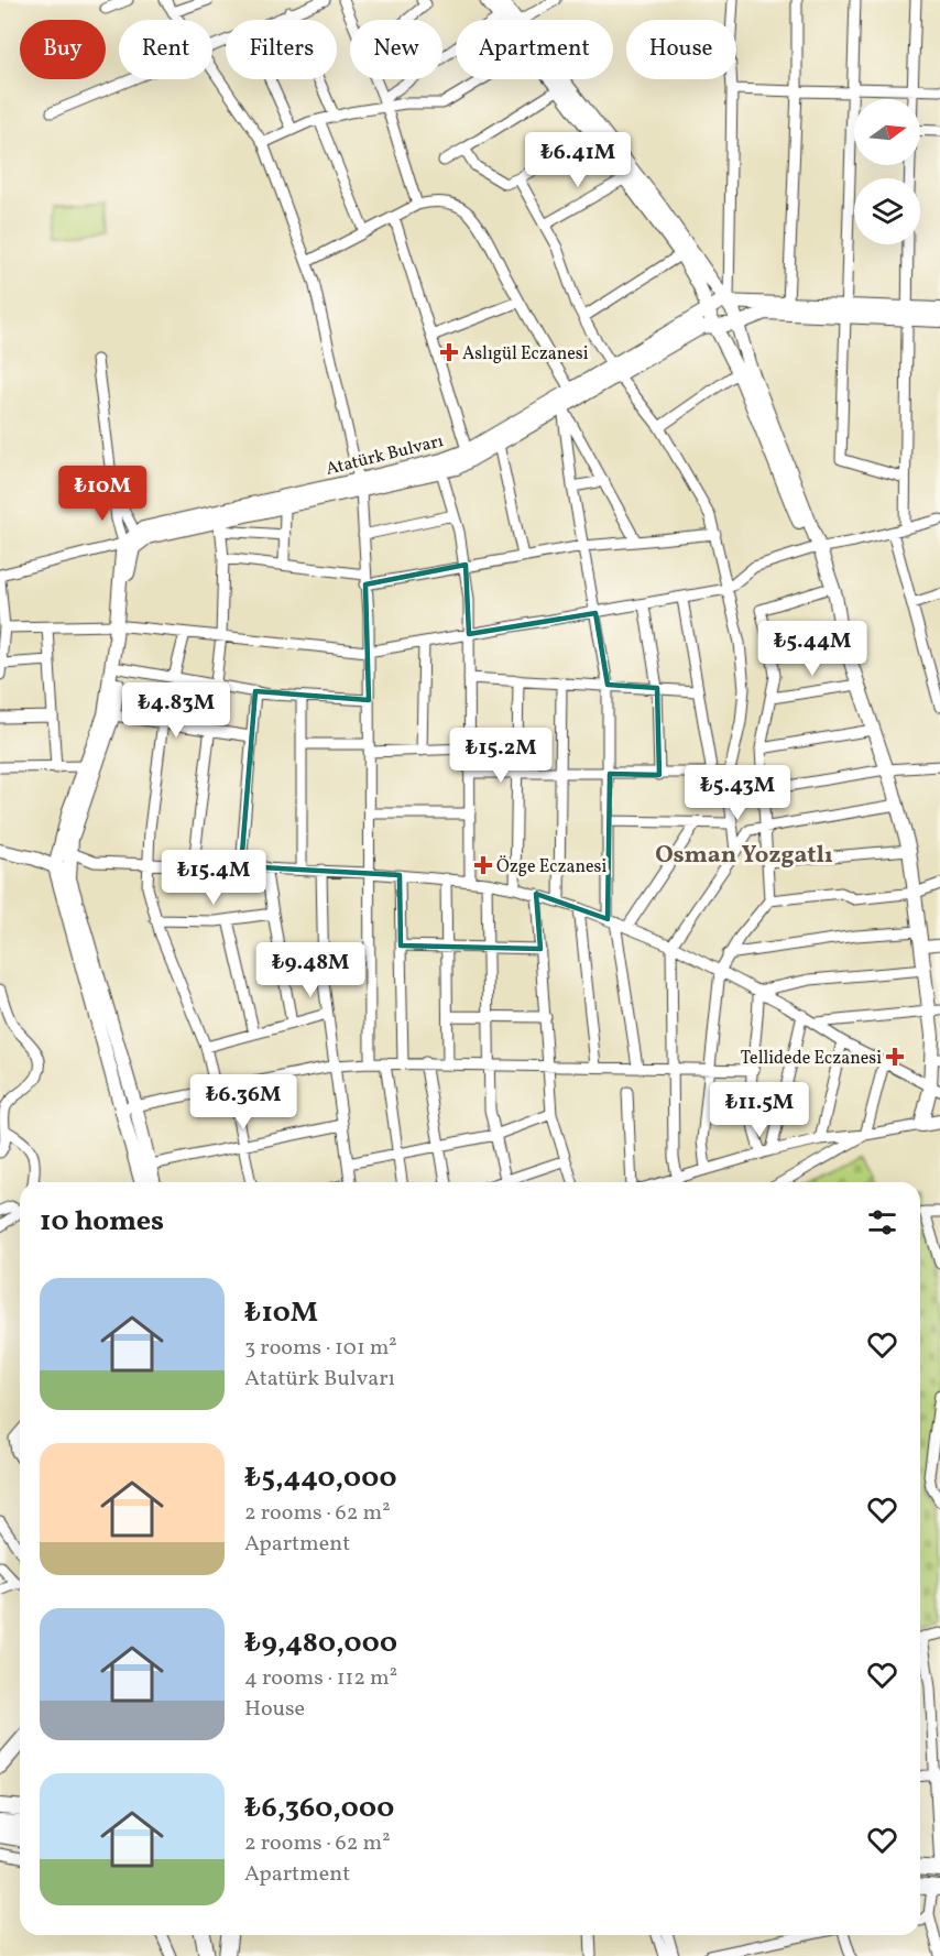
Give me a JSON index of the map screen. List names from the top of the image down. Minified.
{"streets":{"main road":["Atatürk Bulvarı"]},"districts":["Osman Yozgatlı"],"places":{"health":["Aslıgül Eczanesi","Özge Eczanesi","Tellidede Eczanesi"]},"north":"right","page":{"chip":["Buy","Rent","Filters","New","Apartment","House"],"price":["₺6.41M","₺10M","₺5.44M","₺4.83M","₺15.2M","₺5.43M","₺15.4M","₺9.48M","₺6.36M","₺11.5M"],"heading":"10 homes","list":[{"name":"₺10M","note":"3 rooms · 101 m² · Atatürk Bulvarı"},{"name":"₺5,440,000","note":"2 rooms · 62 m² · Apartment"},{"name":"₺9,480,000","note":"4 rooms · 112 m² · House"},{"name":"₺6,360,000","note":"2 rooms · 62 m² · Apartment"}]}}
